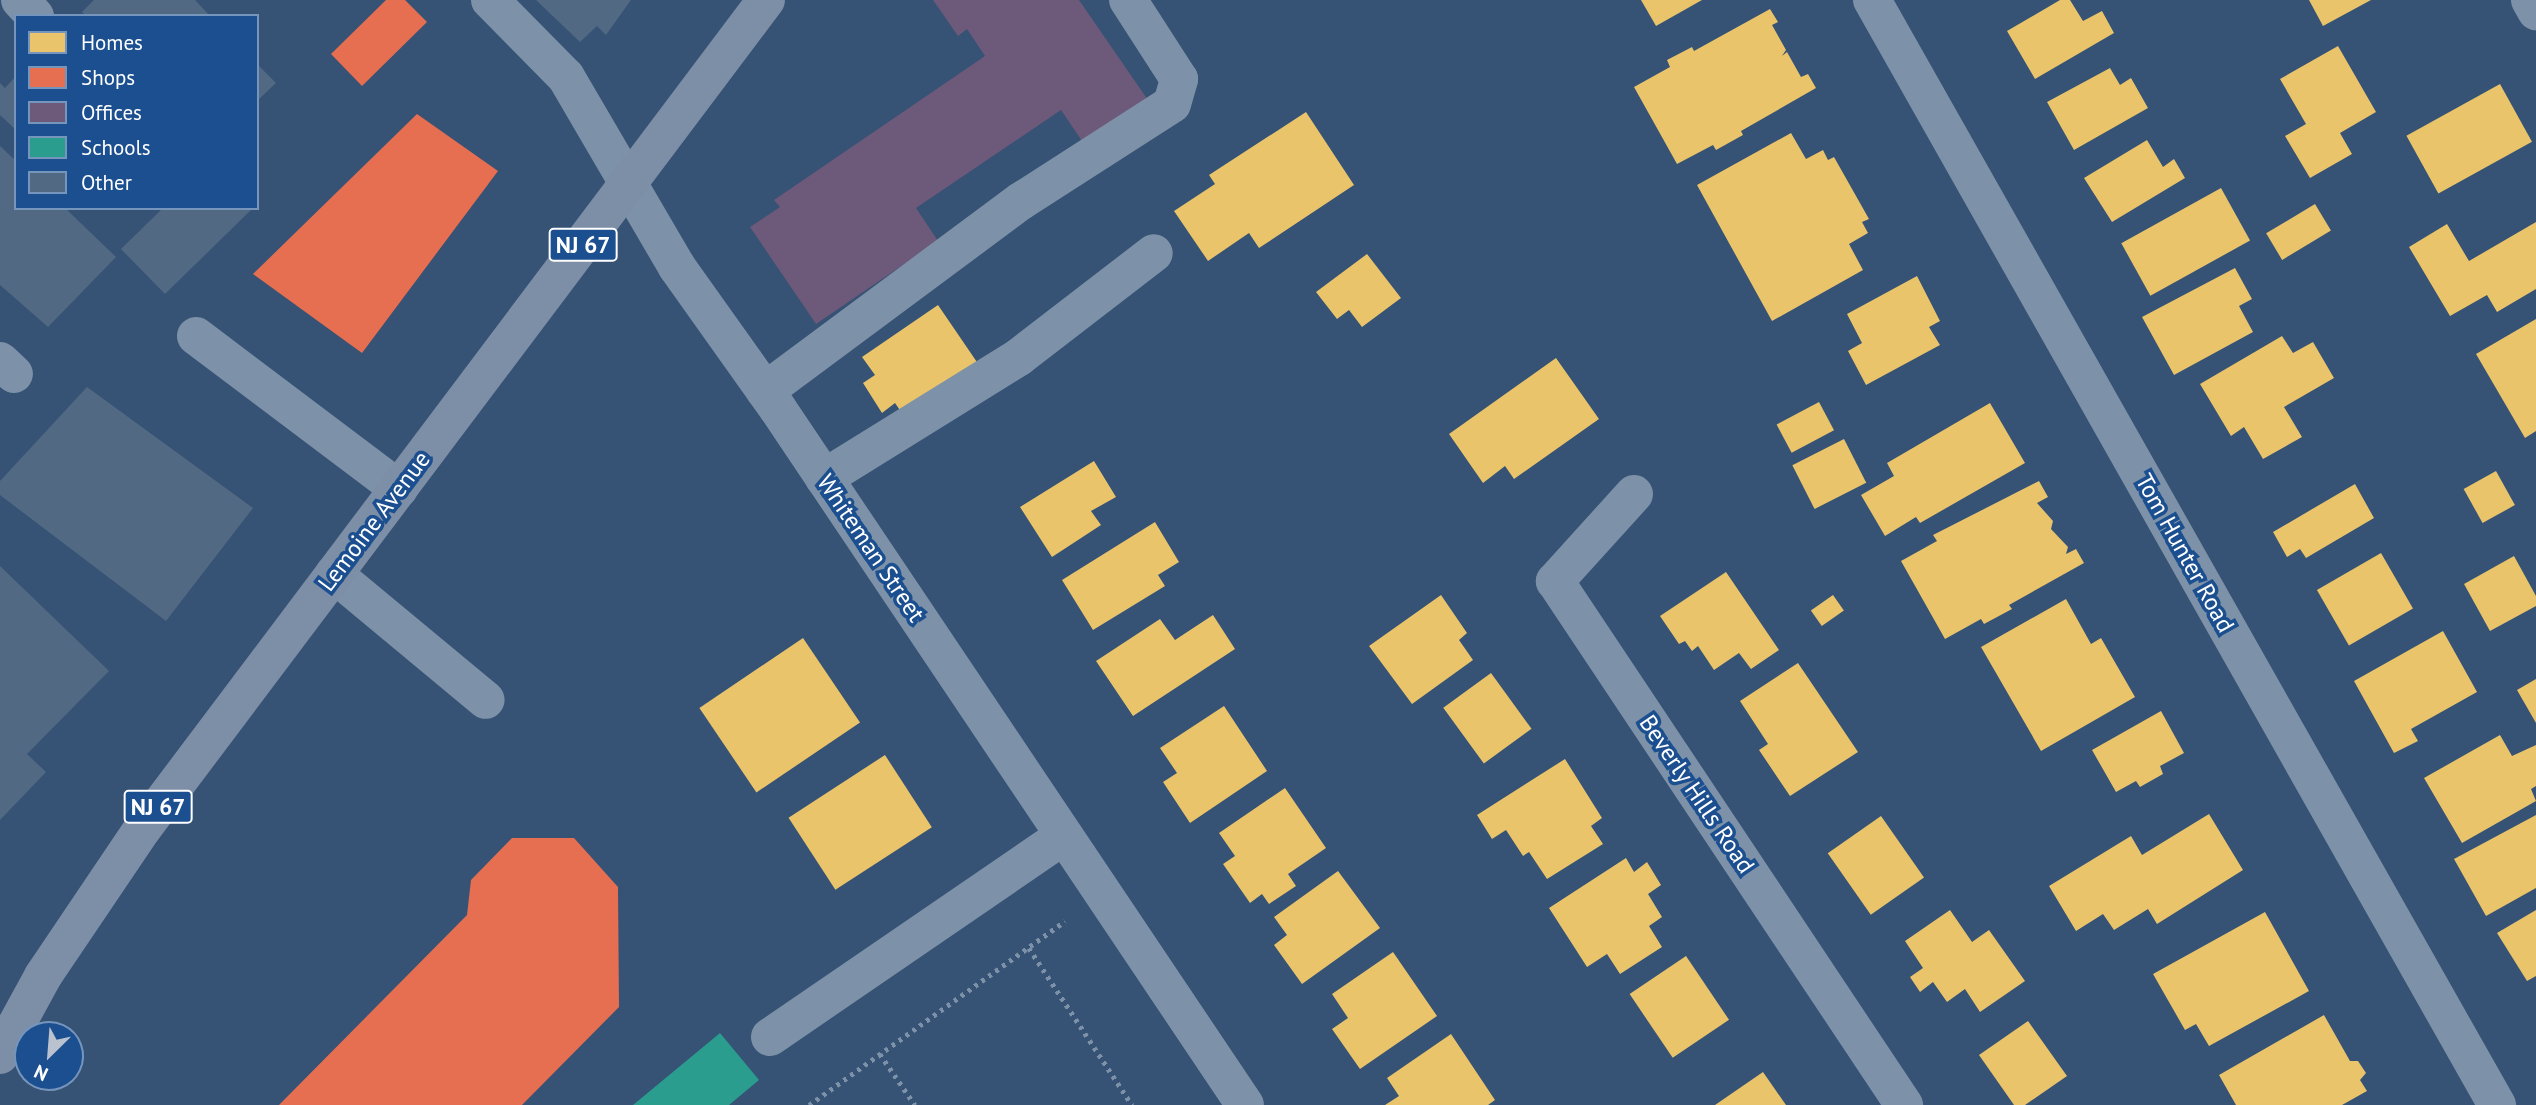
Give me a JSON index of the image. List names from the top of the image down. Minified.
{"streets":{"main road":["NJ 67","Lemoine Avenue"],"street":["Whiteman Street","Tom Hunter Road","Beverly Hills Road"]},"crossings":[["Lemoine Avenue","Whiteman Street"]],"legend":["Homes","Shops","Offices","Schools","Other"],"north":"bottom left"}
